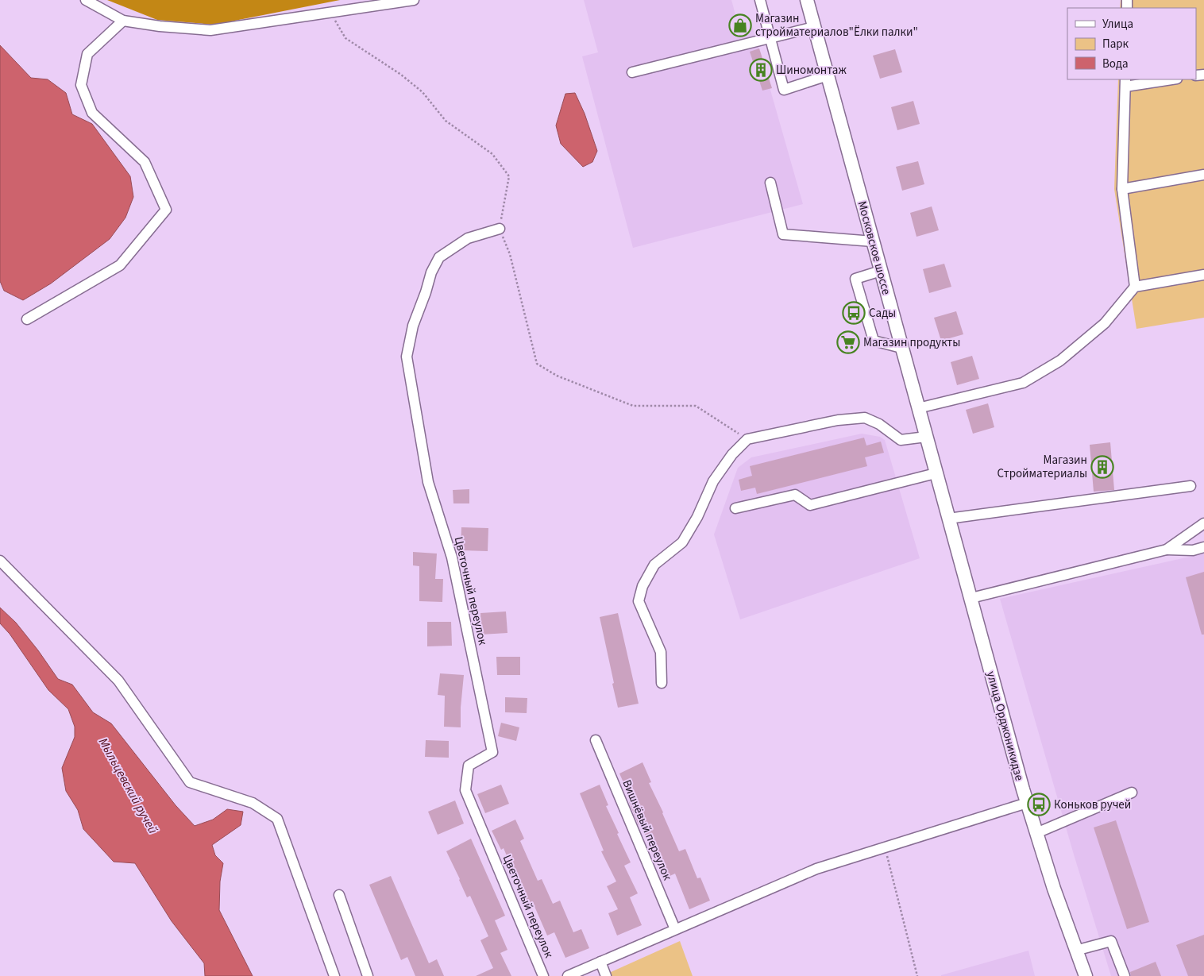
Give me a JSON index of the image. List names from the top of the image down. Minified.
{"streets":{"main road":["Московское шоссе","улица Орджоникидзе"],"street":["Цветочный переулок","Вишнёвый переулок"]},"crossings":[["Московское шоссе","улица Орджоникидзе"]],"water":["Мыльцевский ручей"],"places":{"shop":["Магазин стройматериалов\"Ёлки палки\""],"building":["Шиномонтаж","Магазин Стройматериалы"],"bus stop":["Сады","Коньков ручей"],"supermarket":["Магазин продукты"]},"legend":["Улица","Парк","Вода"]}
